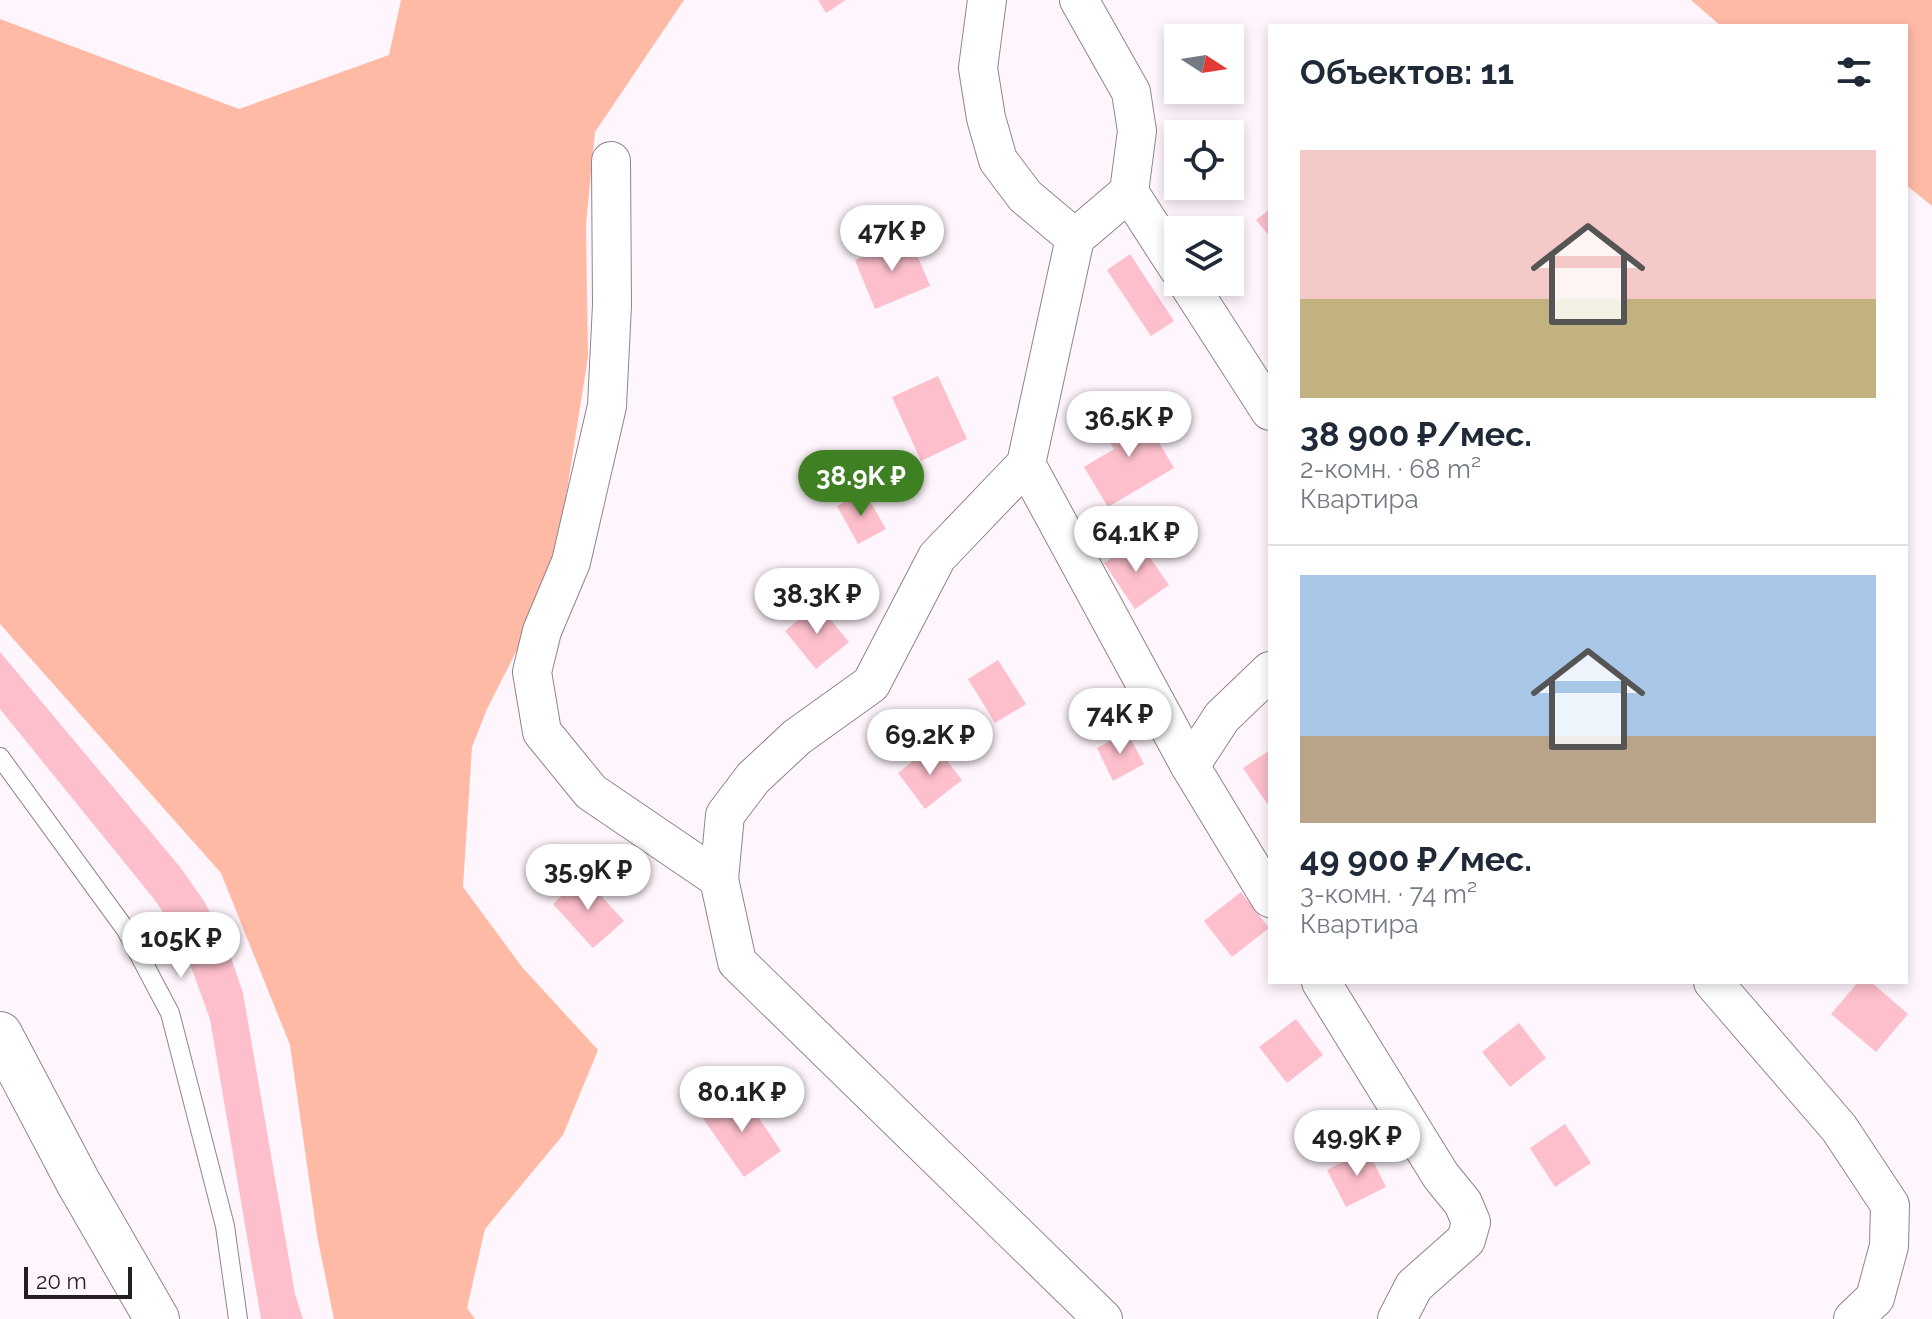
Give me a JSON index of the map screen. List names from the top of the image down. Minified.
{"scale_bar":"20 m","north":"right","page":{"heading":"Объектов: 11","list":[{"name":"38 900 ₽/мес.","note":"2-комн. · 68 m² · Квартира"},{"name":"49 900 ₽/мес.","note":"3-комн. · 74 m² · Квартира"}],"price":["47K ₽","36.5K ₽","38.9K ₽","64.1K ₽","38.3K ₽","74K ₽","69.2K ₽","35.9K ₽","105K ₽","80.1K ₽","49.9K ₽"],"scale":"20 m"}}
